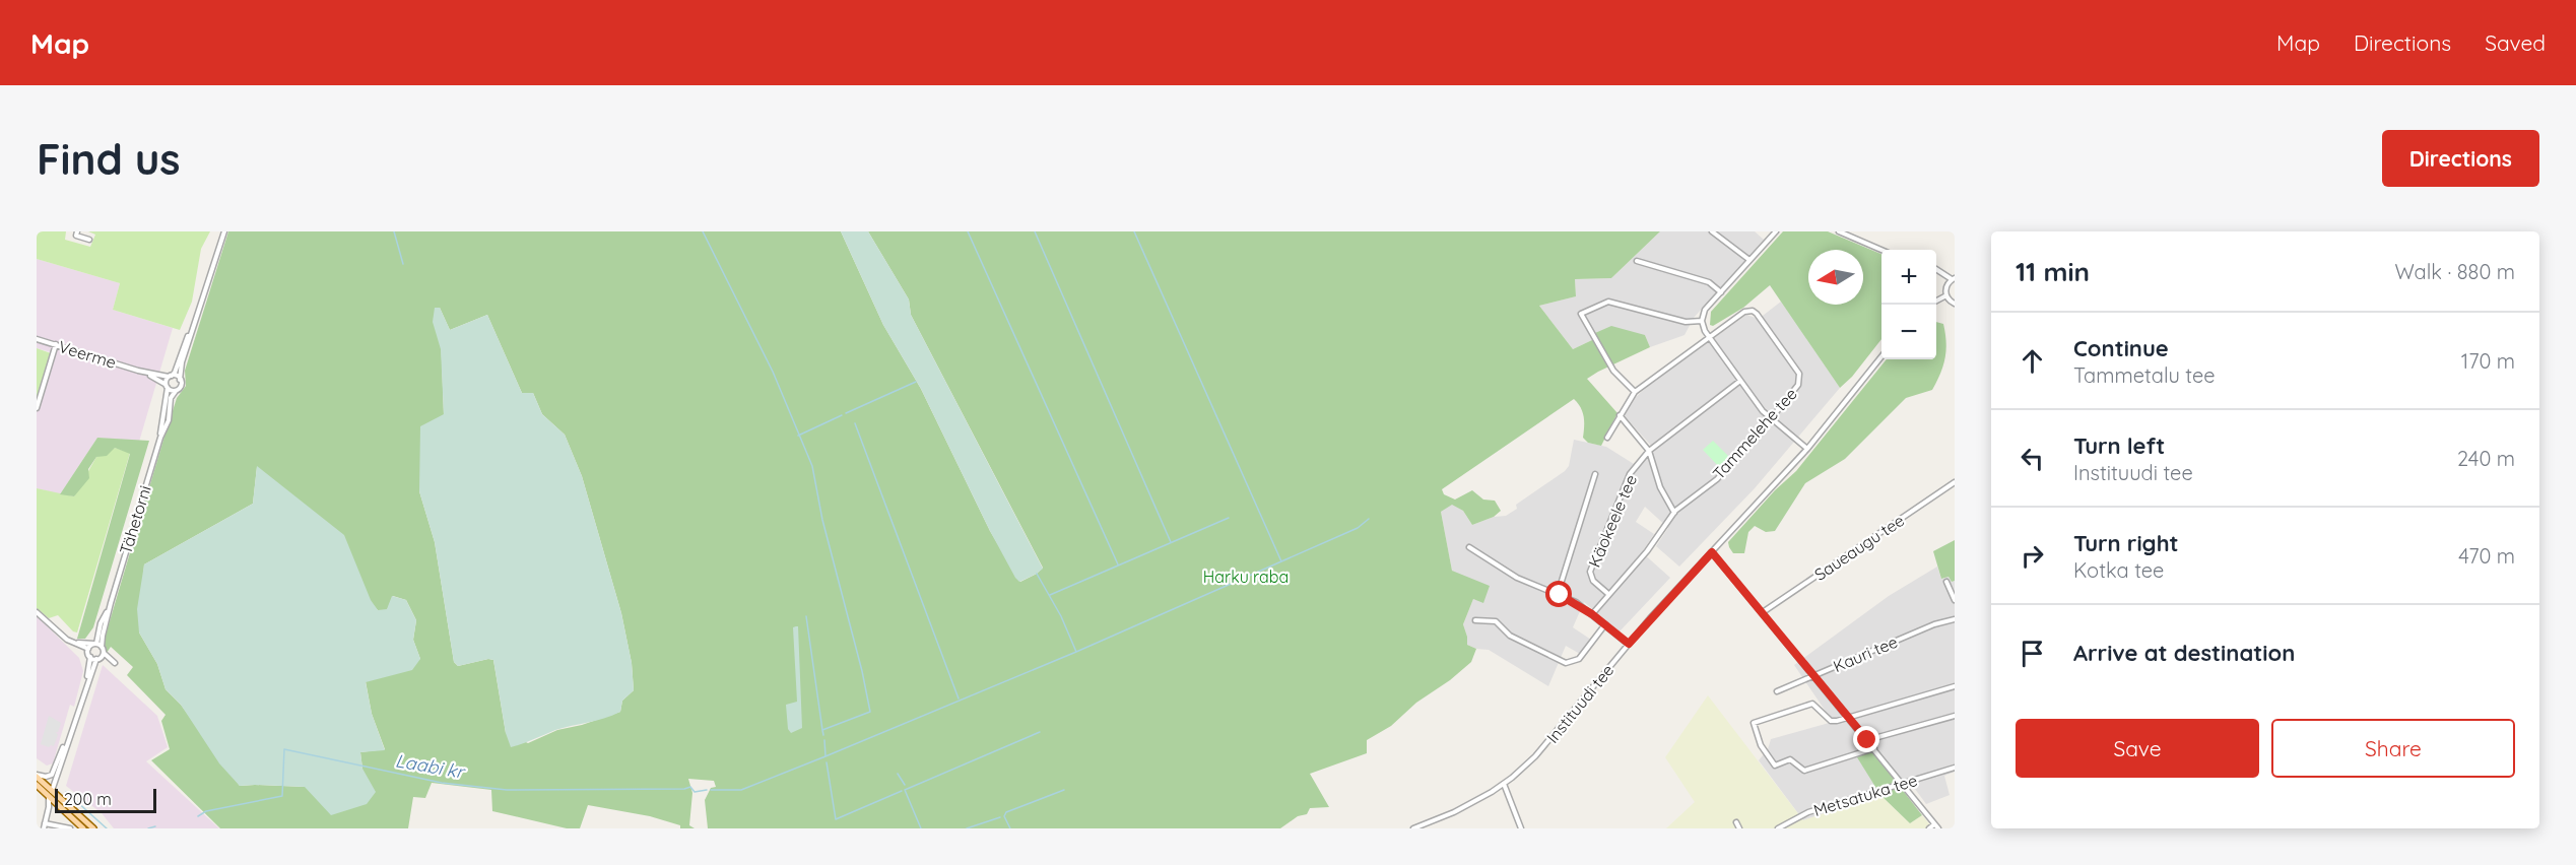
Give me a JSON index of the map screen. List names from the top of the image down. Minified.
{"streets":{"street":["Veerme","Tammelehe tee","Tähetorni","Käokeele tee","Saueaugu tee","Kauri tee","Instituudi tee","Metsatuka tee"]},"crossings":[["Veerme","Tähetorni"],["Tammelehe tee","Käokeele tee"]],"water":["Laabi kr"],"parks":["Harku raba"],"scale_bar":"200 m","north":"left","page":{"header":"Map","nav":["Map","Directions","Saved"],"buttons":["Directions",["Save","Share"]],"title":"Find us","heading":["11 min","Walk · 880 m"],"map_buttons":["+","−"],"list":[["Continue","Tammetalu tee","170 m"],["Turn left","Instituudi tee","240 m"],["Turn right","Kotka tee","470 m"],"Arrive at destination"],"scale":"200 m"}}
